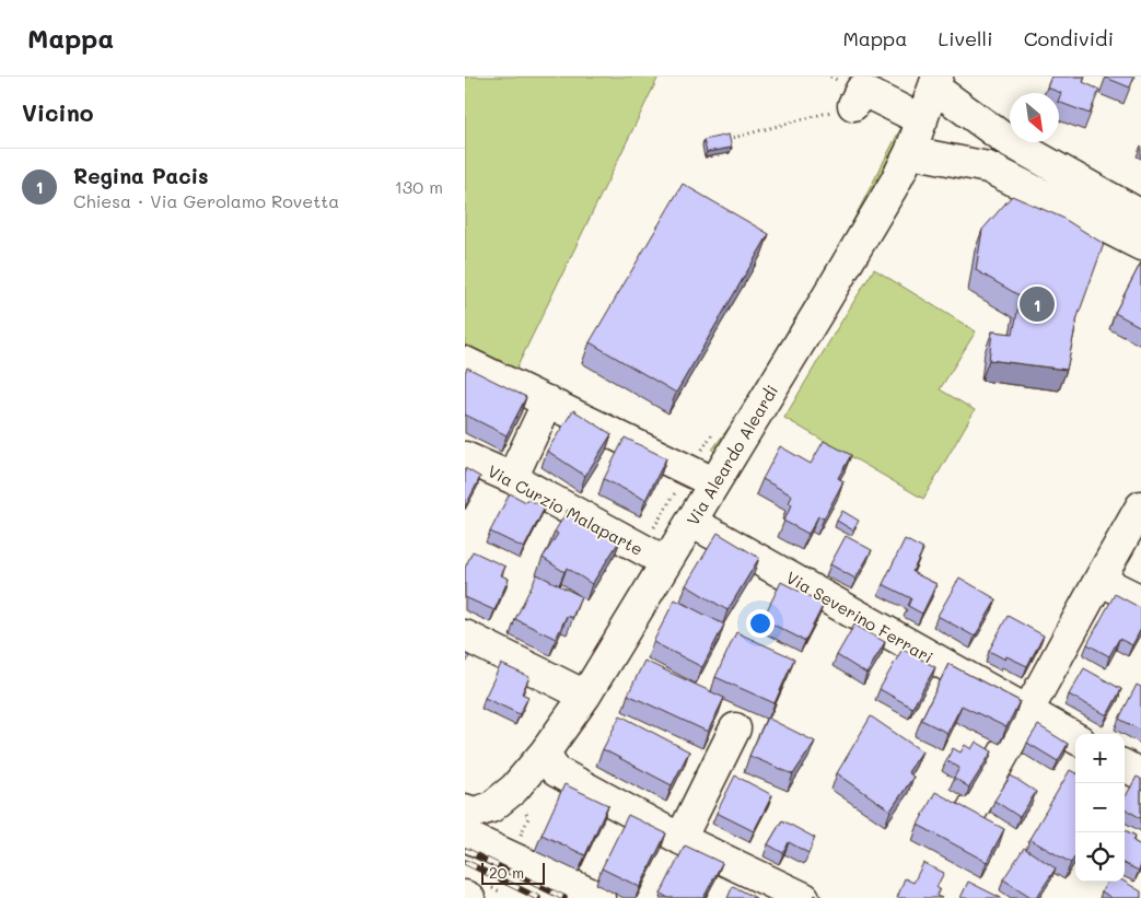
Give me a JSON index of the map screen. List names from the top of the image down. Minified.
{"streets":{"street":["Via Aleardo Aleardi","Via Curzio Malaparte","Via Severino Ferrari"]},"crossings":[["Via Aleardo Aleardi","Via Curzio Malaparte"],["Via Aleardo Aleardi","Via Severino Ferrari"]],"scale_bar":"20 m","north":"bottom right","page":{"header":"Mappa","nav":["Mappa","Livelli","Condividi"],"heading":"Vicino","list":[{"mark":"1","name":"Regina Pacis","note":"Chiesa · Via Gerolamo Rovetta","value":"130 m"}],"pins":"1","map_buttons":["+","−"],"scale":"20 m"}}
